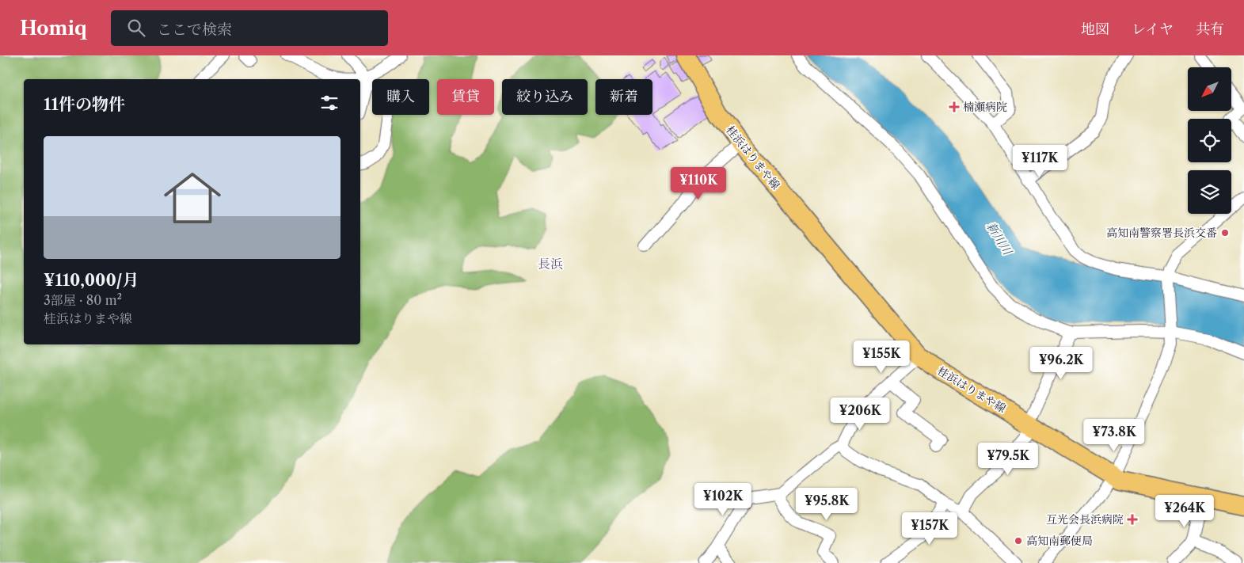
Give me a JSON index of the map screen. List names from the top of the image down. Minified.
{"streets":{"main road":["桂浜はりまや線"]},"districts":["長浜"],"water":["新川川"],"places":{"health":["楠瀬病院","互光会長浜病院"],"other":["高知南警察署長浜交番","高知南郵便局"]},"north":"bottom left","page":{"header":"Homiq","search":"ここで検索","nav":["地図","レイヤ","共有"],"chip":["購入","賃貸","絞り込み","新着"],"heading":"11件の物件","list":[{"name":"¥110,000/月","note":"3部屋 · 80 m² · 桂浜はりまや線"}],"price":["¥117K","¥110K","¥155K","¥96.2K","¥206K","¥73.8K","¥79.5K","¥102K","¥95.8K","¥264K","¥157K"]}}
